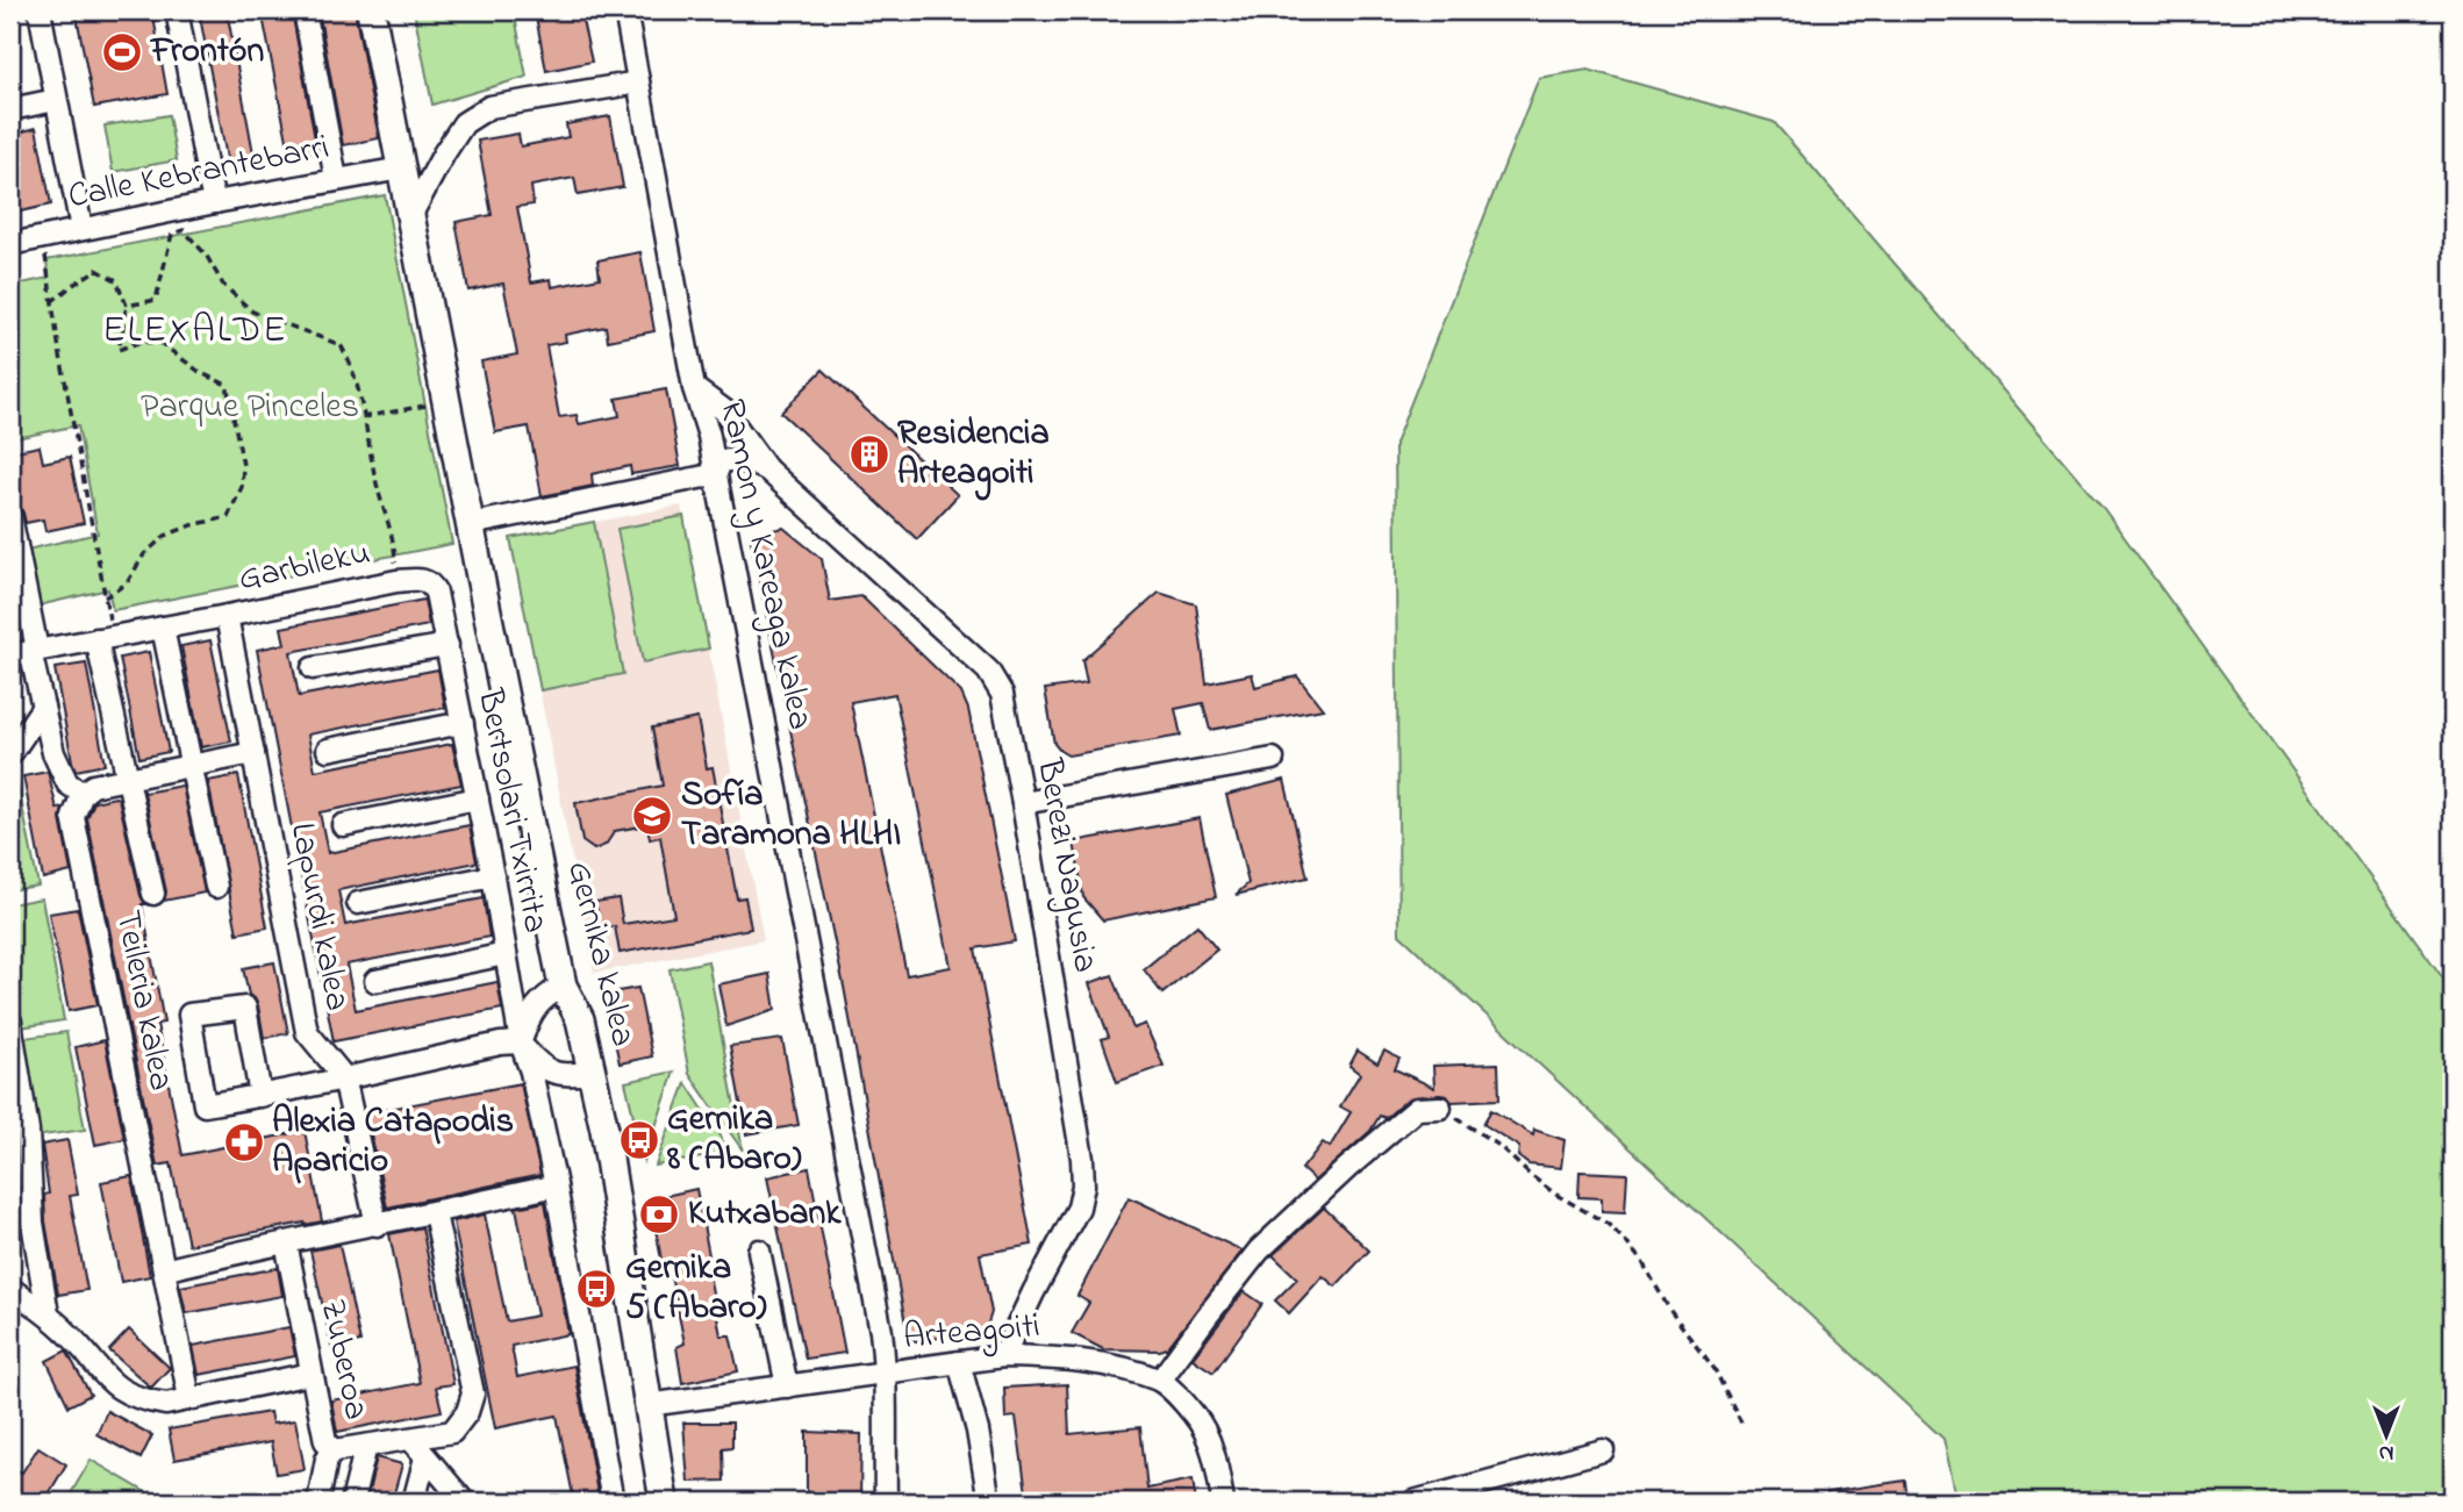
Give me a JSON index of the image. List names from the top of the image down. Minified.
{"streets":{"main road":["Gernika kalea"],"street":["Calle Kebrantebarri","Ramon y Kareaga kalea","Garbileku","Bertsolari Txirrita","Berezi Nagusia","Lapurdi kalea","Teileria kalea","Arteagoiti","Zuberoa"]},"crossings":[["Calle Kebrantebarri","Gernika kalea"],["Ramon y Kareaga kalea","Berezi Nagusia"],["Ramon y Kareaga kalea","Arteagoiti"],["Garbileku","Bertsolari Txirrita"],["Garbileku","Lapurdi kalea"],["Berezi Nagusia","Arteagoiti"],["Gernika kalea","Arteagoiti"]],"districts":["ELEXALDE"],"parks":["Parque Pinceles"],"places":{"sports":["Frontón"],"building":["Residencia Arteagoiti"],"school or university":["Sofía Taramona HLHI"],"bus stop":["Gernika 8 (Abaro)","Gernika 5 (Abaro)"],"pharmacy":["Alexia Catapodis Aparicio"],"bank":["Kutxabank"]},"north":"bottom"}
